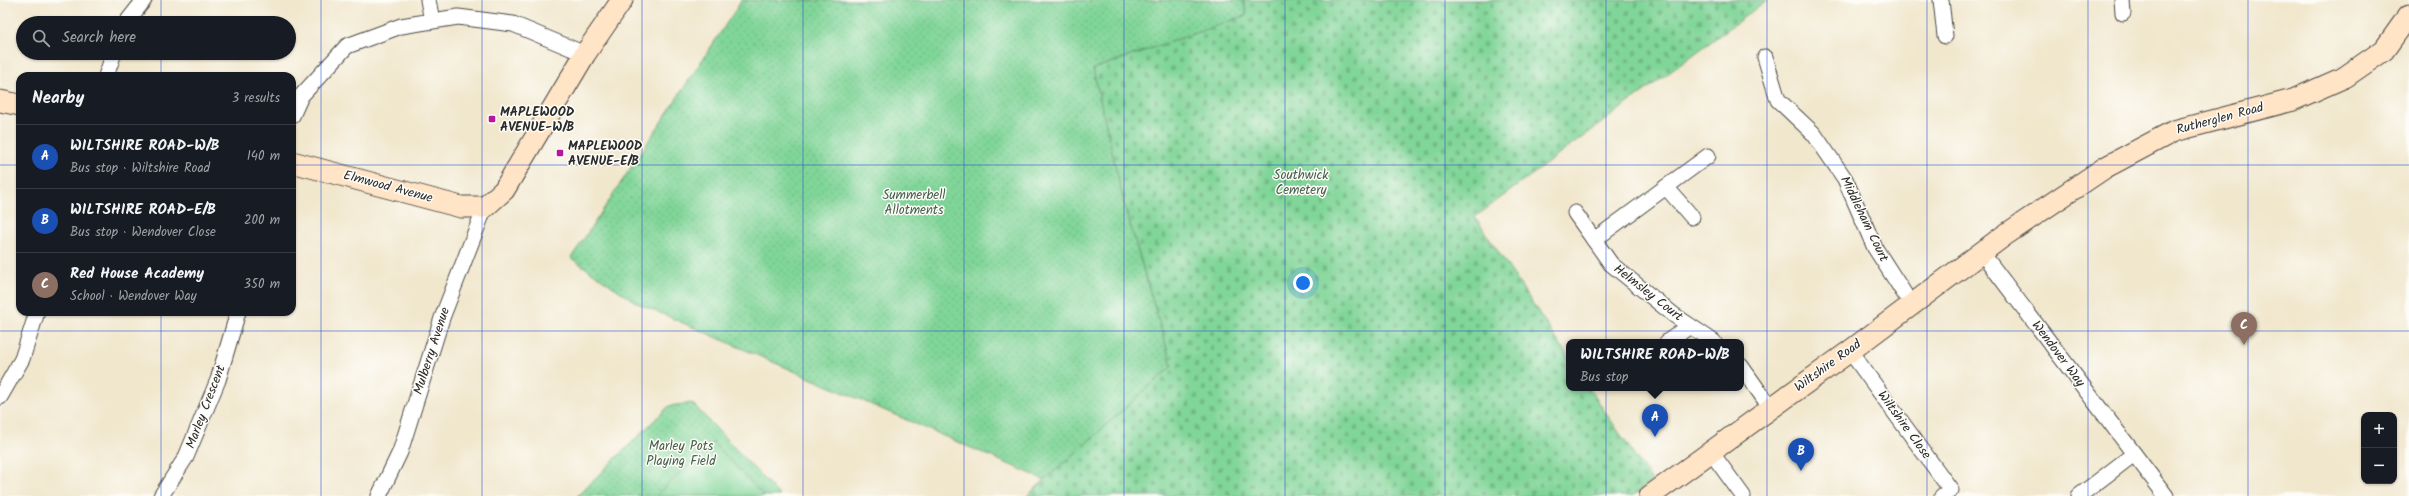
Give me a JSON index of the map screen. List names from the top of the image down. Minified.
{"streets":{"street":["Rutherglen Road","Elmwood Avenue","Middleham Court","Helmsley Court","Mulberry Avenue","Wendover Way","Wiltshire Road","Marley Crescent","Wiltshire Close"]},"crossings":[["Rutherglen Road","Wiltshire Road"],["Elmwood Avenue","Mulberry Avenue"],["Middleham Court","Wiltshire Road"],["Wendover Way","Wiltshire Road"],["Wiltshire Road","Wiltshire Close"]],"parks":["Southwick Cemetery","Summerbell Allotments","Marley Pots Playing Field"],"places":{"transit":["MAPLEWOOD AVENUE-W/B","MAPLEWOOD AVENUE-E/B"]},"page":{"search":"Search here","heading":["Nearby","3 results"],"list":[{"mark":"A","name":"WILTSHIRE ROAD-W/B","note":"Bus stop · Wiltshire Road","value":"140 m"},{"mark":"B","name":"WILTSHIRE ROAD-E/B","note":"Bus stop · Wendover Close","value":"200 m"},{"mark":"C","name":"Red House Academy","note":"School · Wendover Way","value":"350 m"}],"pins":["C","A","B"],"popup":["WILTSHIRE ROAD-W/B","Bus stop"],"map_buttons":["+","−"]}}
